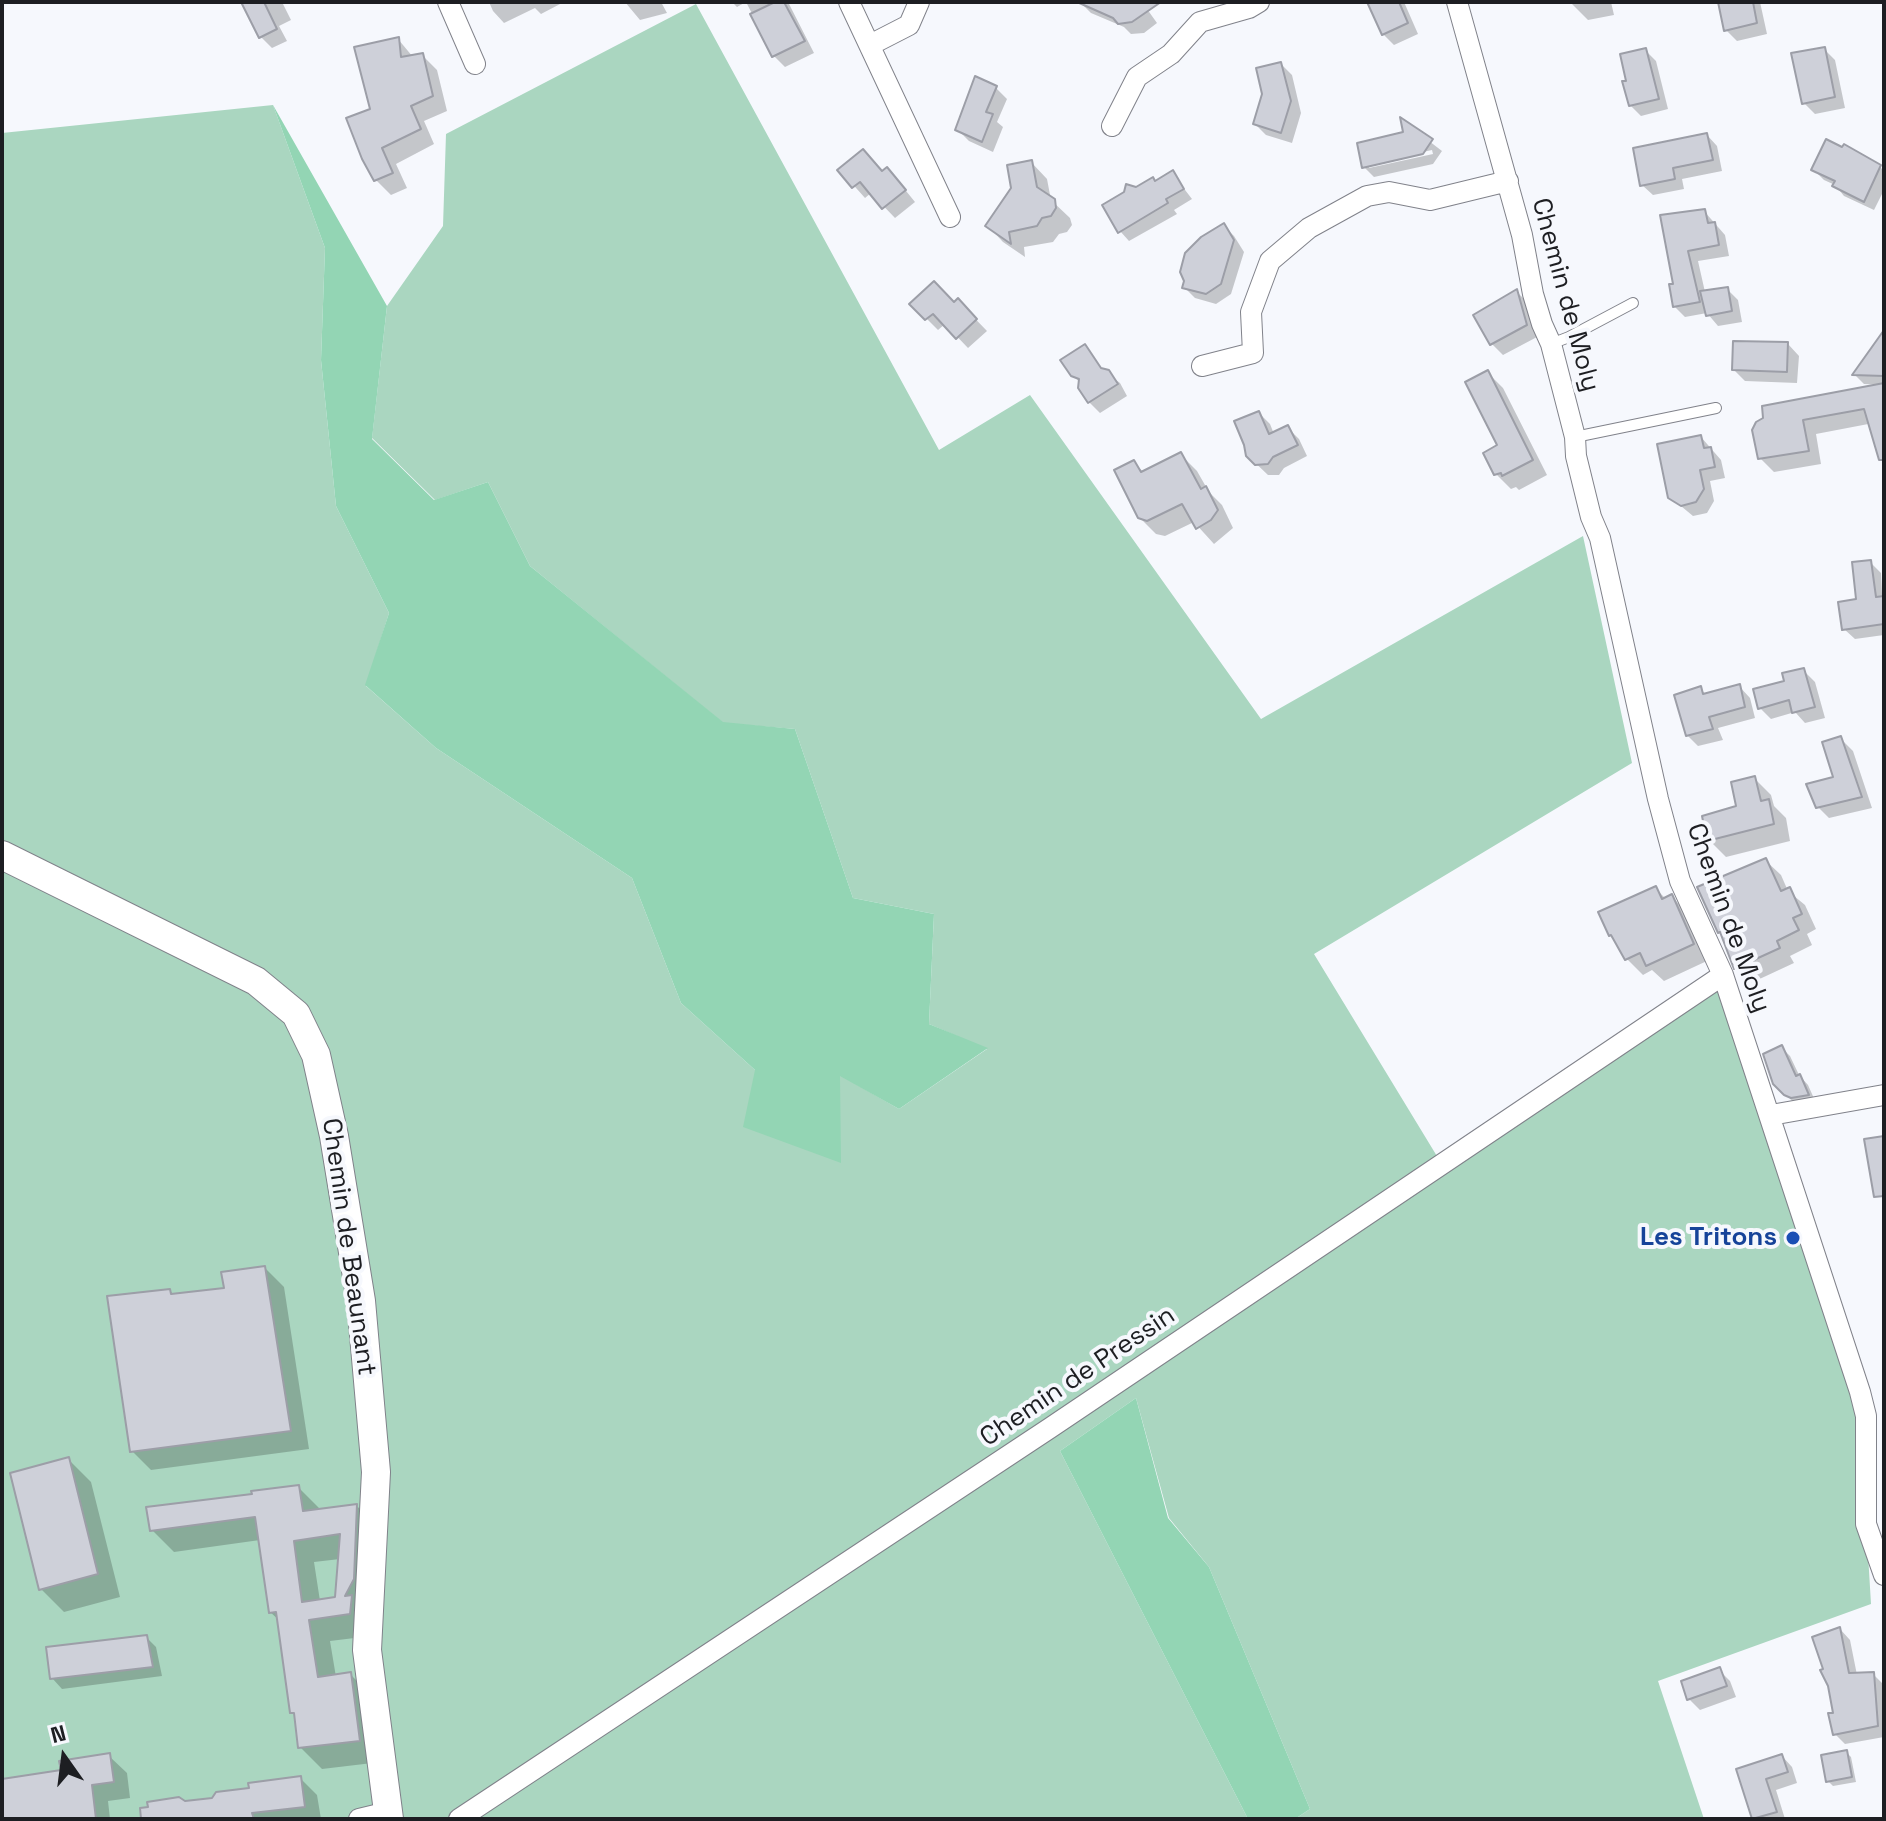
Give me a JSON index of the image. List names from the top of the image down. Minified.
{"streets":{"street":["Chemin de Moly","Chemin de Beaunant","Chemin de Pressin"]},"crossings":[["Chemin de Moly","Chemin de Pressin"]],"places":["Les Tritons"],"north":"top"}
